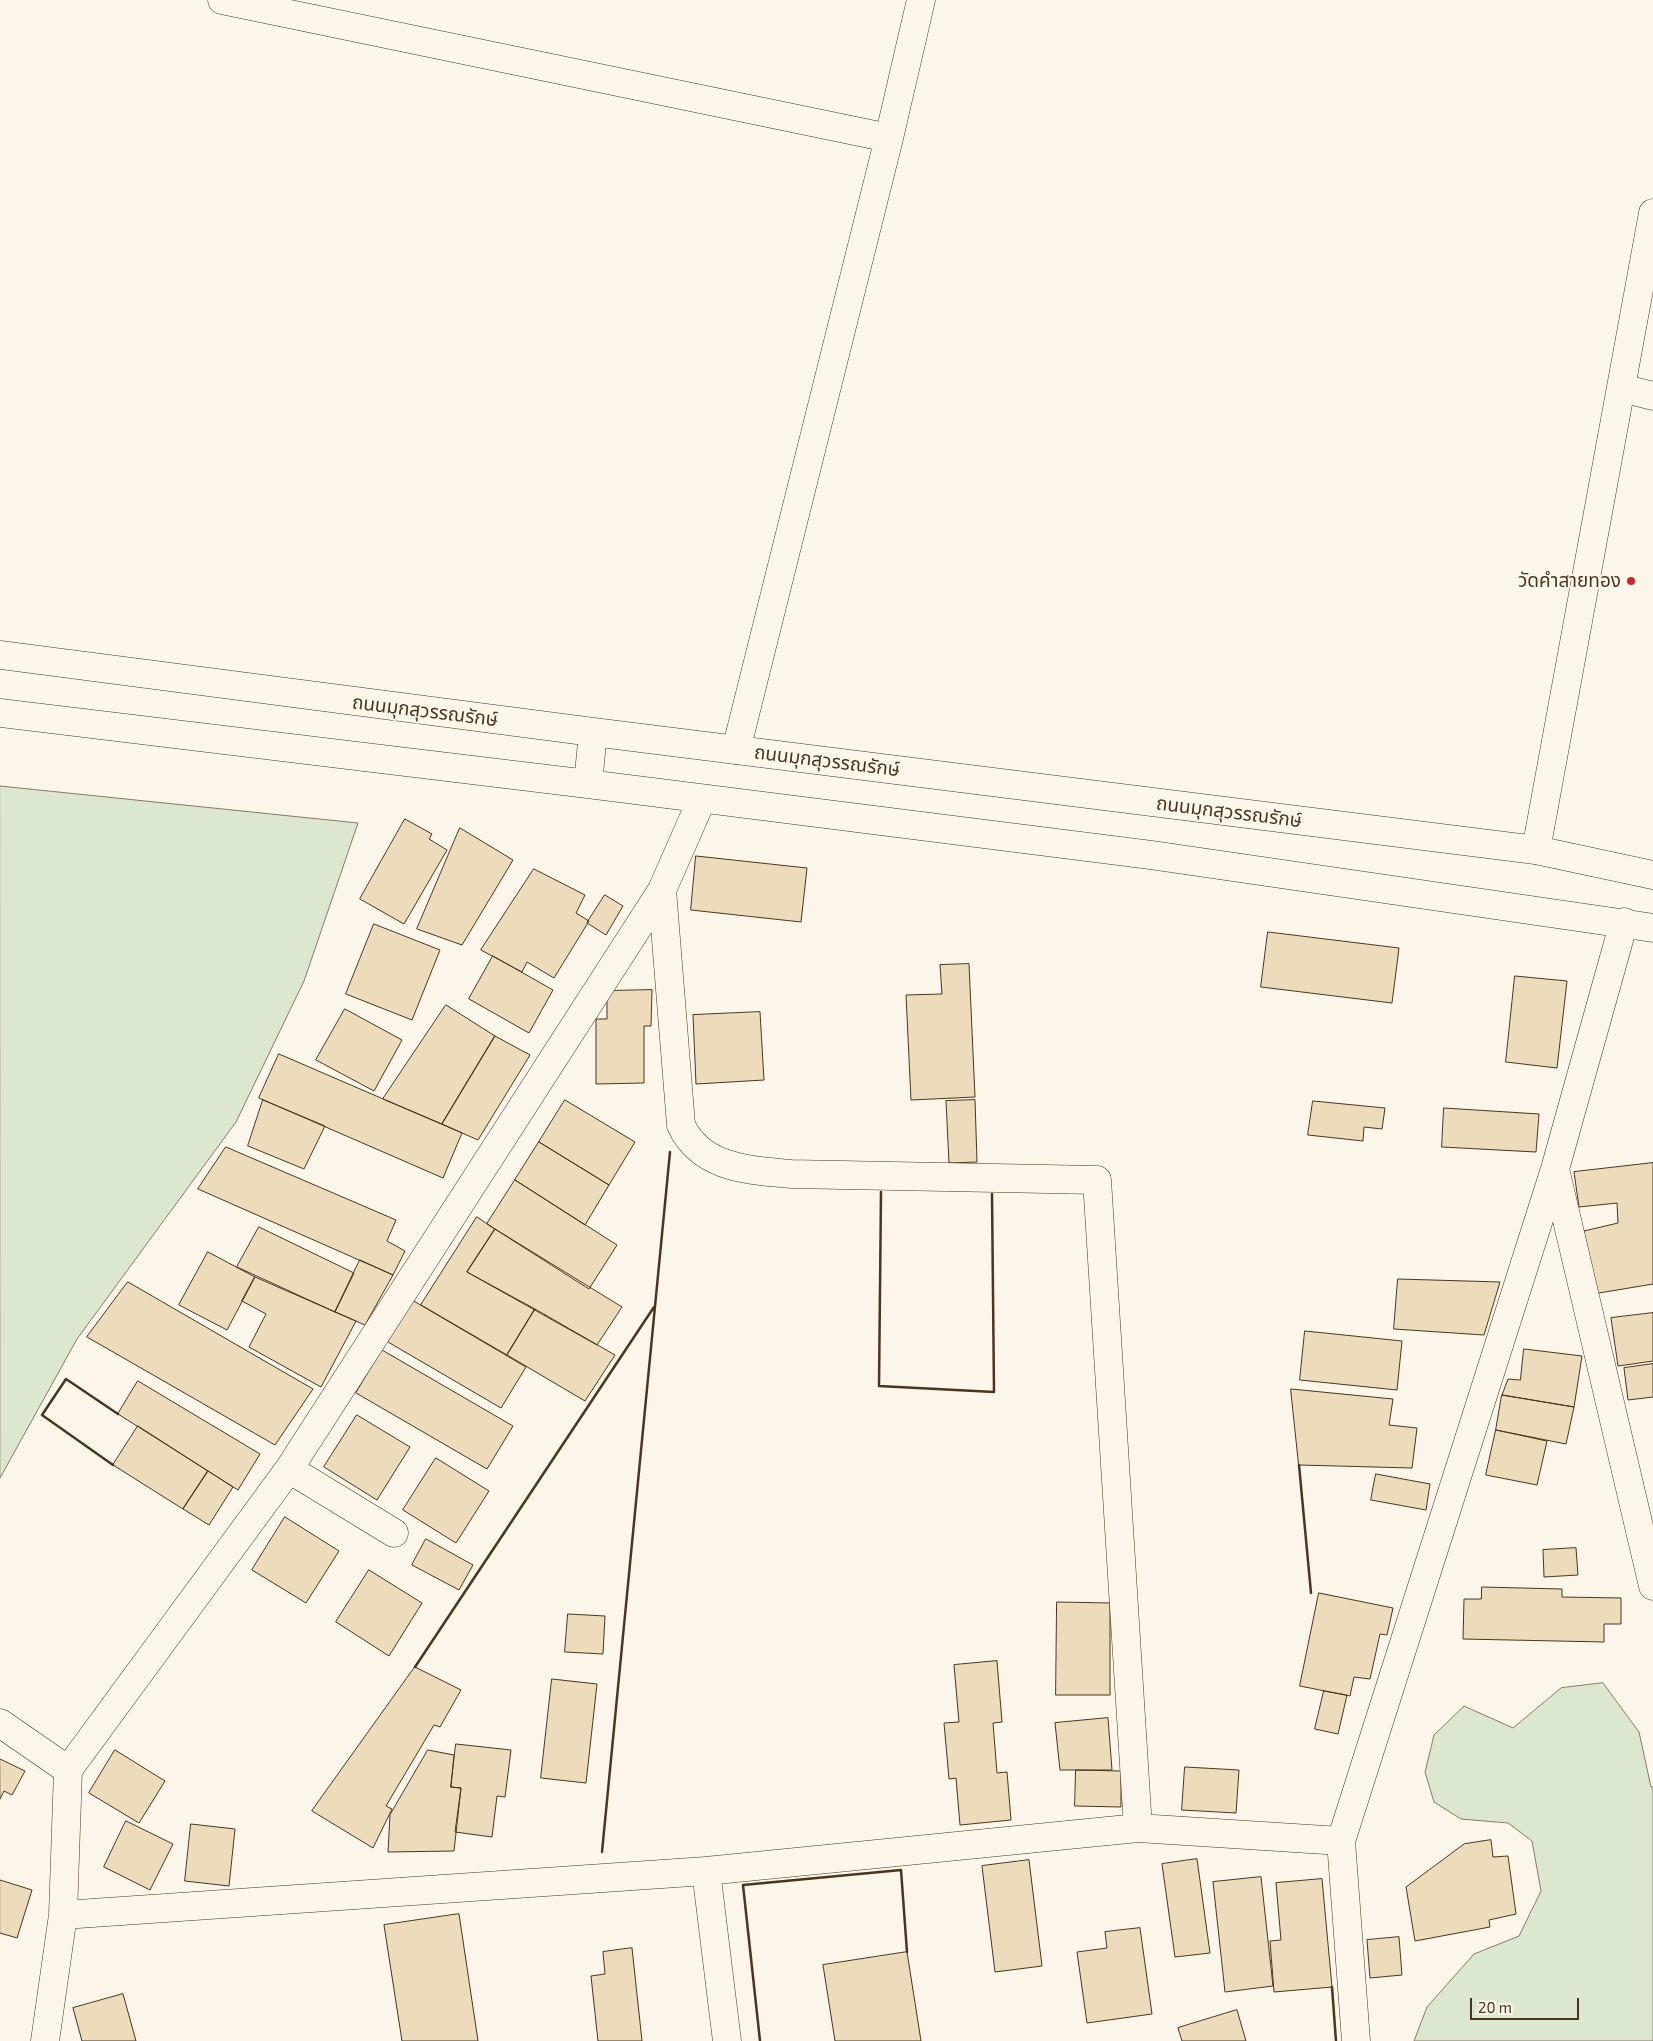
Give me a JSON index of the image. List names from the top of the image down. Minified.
{"streets":{"street":["ถนนมุกสุวรรณรักษ์"]},"places":["วัดคำสายทอง"],"scale_bar":"20 m"}
